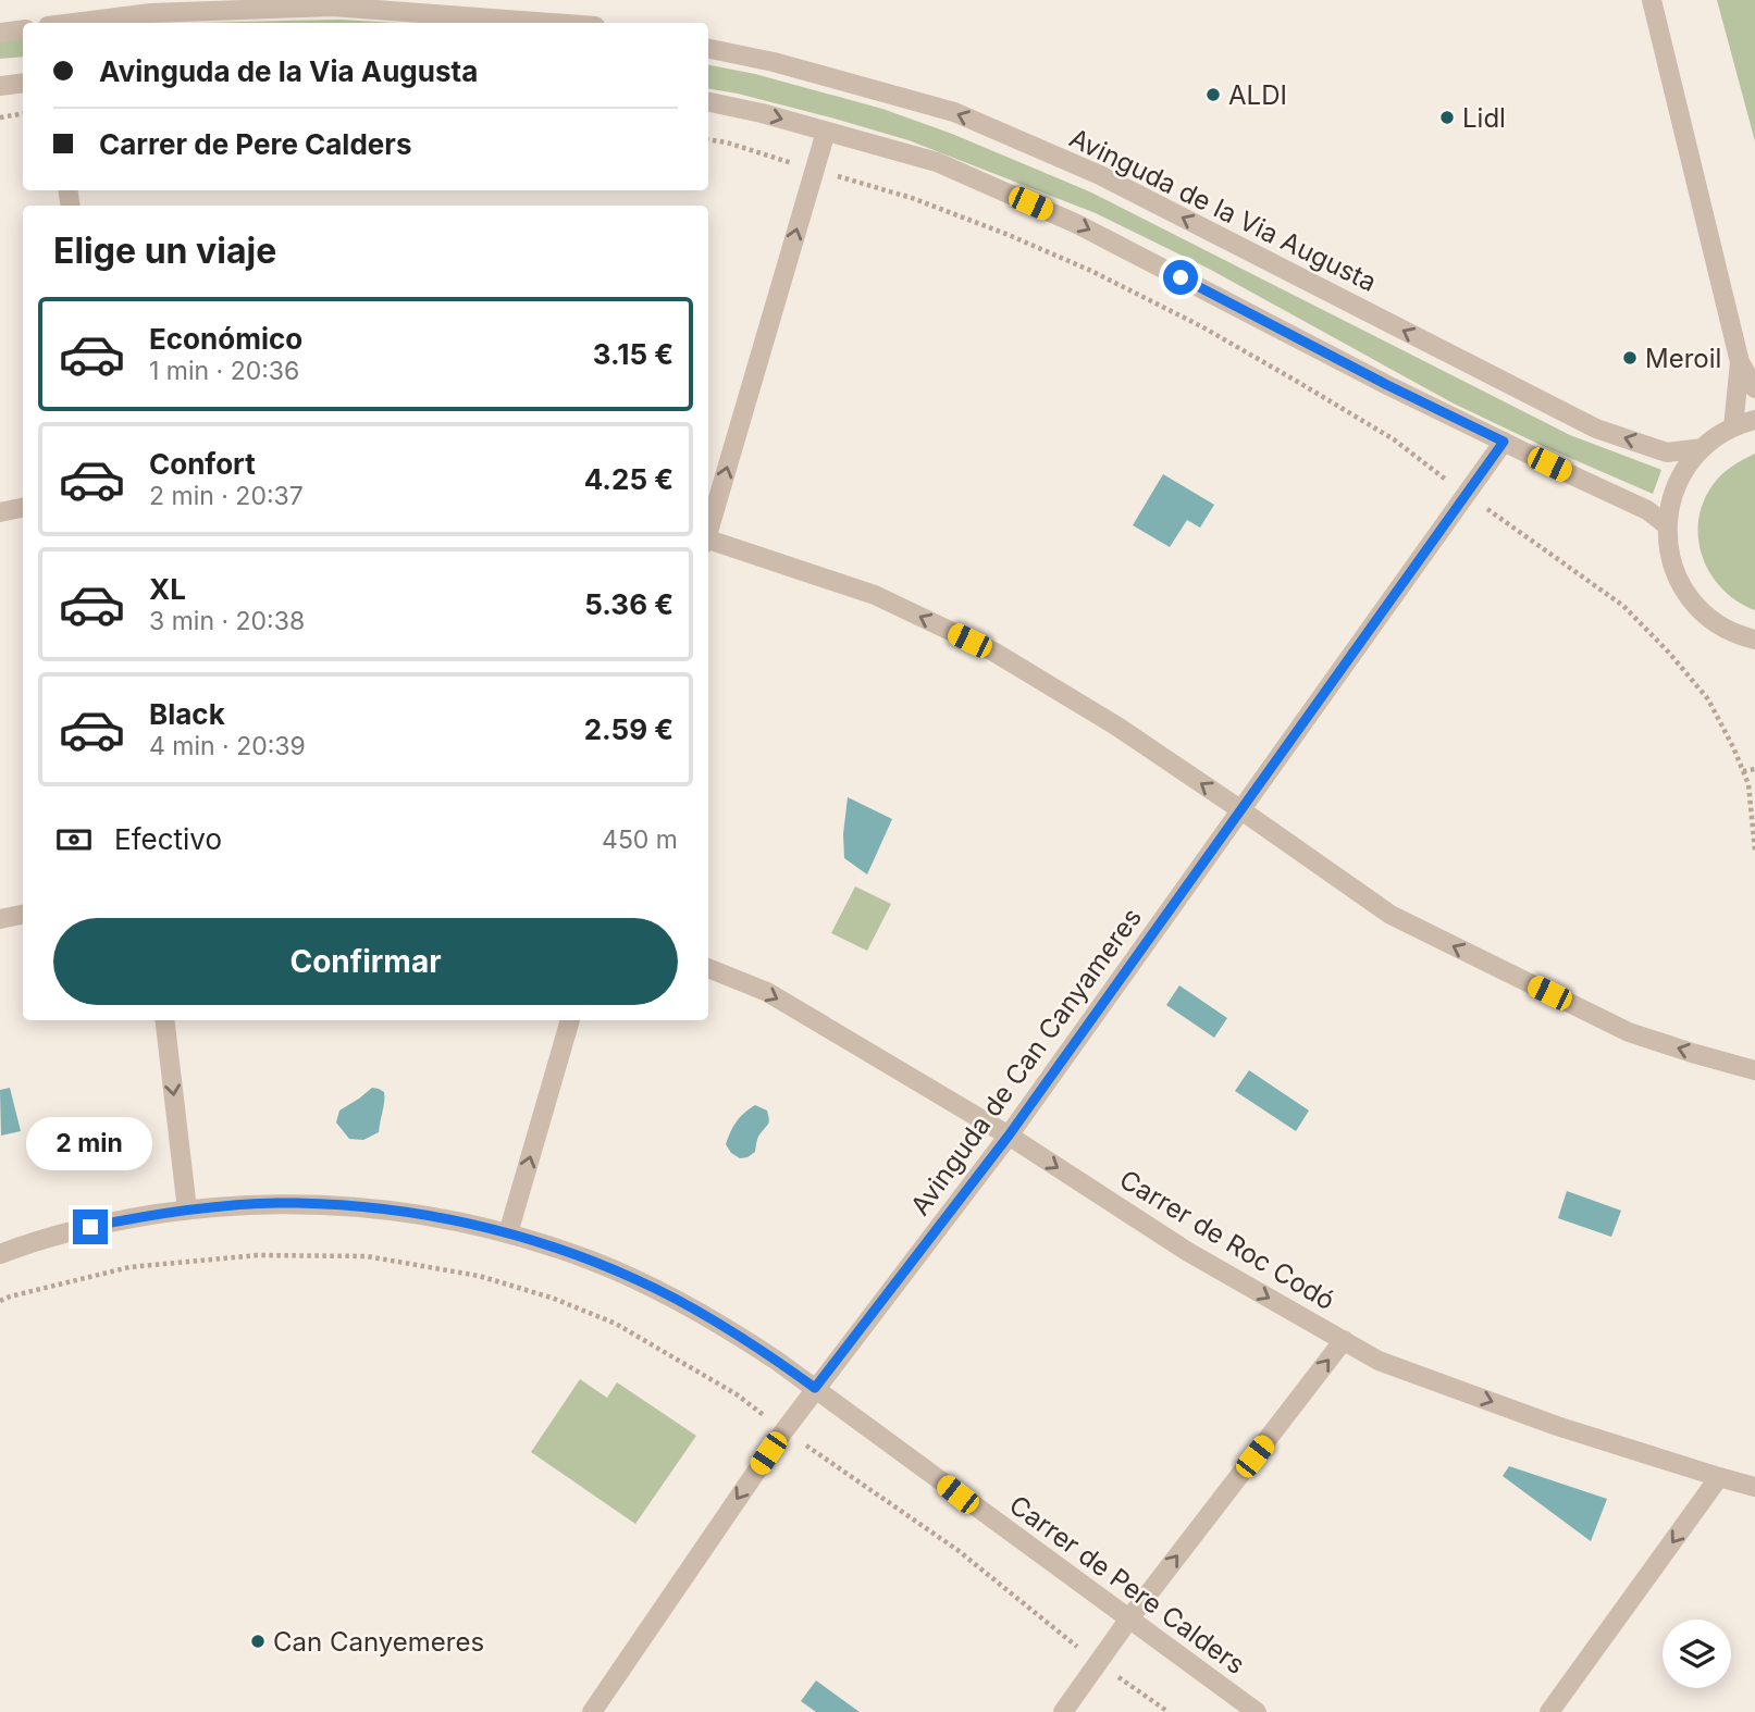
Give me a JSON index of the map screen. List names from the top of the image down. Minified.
{"streets":{"street":["Avinguda de la Via Augusta","Avinguda de Can Canyameres","Carrer de Roc Codó","Carrer de Pere Calders"]},"crossings":[["Avinguda de Can Canyameres","Carrer de Roc Codó"],["Avinguda de Can Canyameres","Carrer de Pere Calders"]],"one_way":["Carrer de Roc Codó"],"places":["ALDI","Lidl","Meroil","Can Canyemeres"],"page":{"banner":["Avinguda de la Via Augusta","Carrer de Pere Calders"],"heading":"Elige un viaje","list":[{"name":"Económico","note":"1 min · 20:36","value":"3.15 €"},{"name":"Confort","note":"2 min · 20:37","value":"4.25 €"},{"name":"XL","note":"3 min · 20:38","value":"5.36 €"},{"name":"Black","note":"4 min · 20:39","value":"2.59 €"}],"pay":["Efectivo","450 m"],"buttons":"Confirmar","bubble":"2 min"}}
